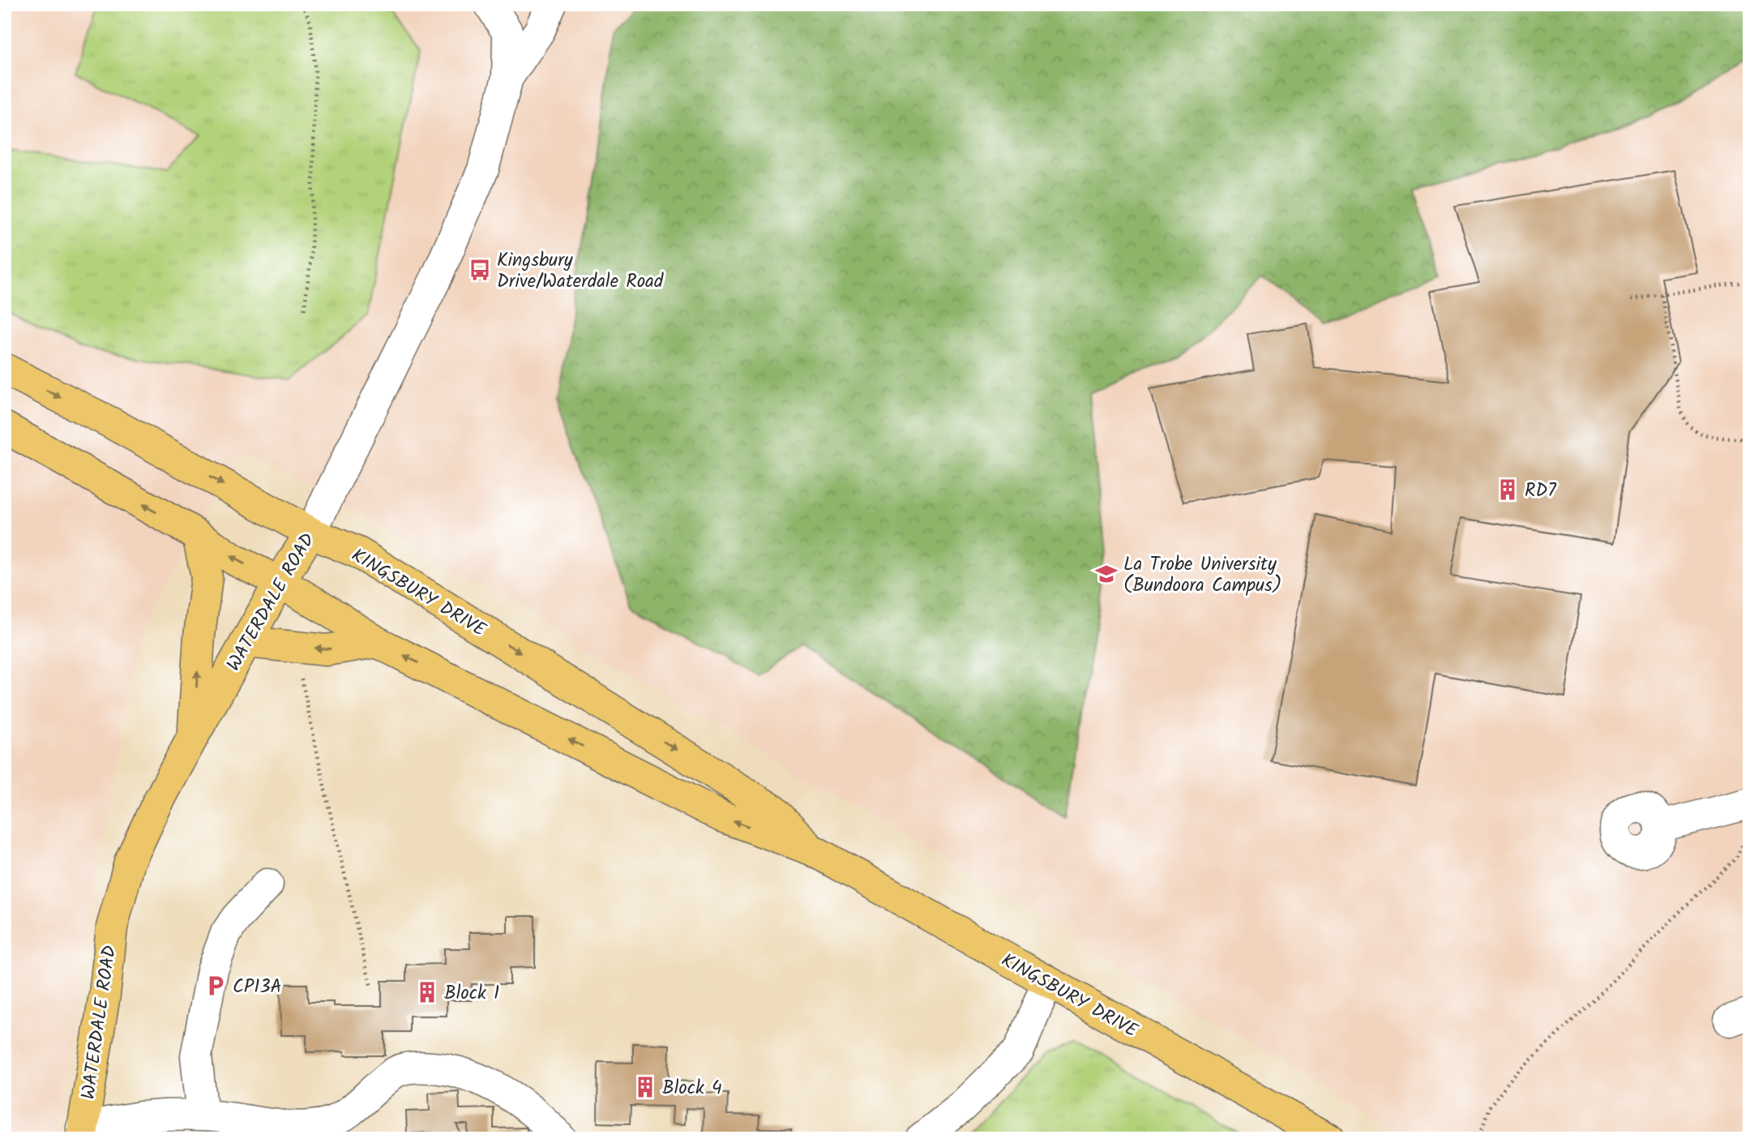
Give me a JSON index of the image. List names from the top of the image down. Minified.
{"streets":{"main road":["KINGSBURY DRIVE","WATERDALE ROAD"]},"crossings":[["KINGSBURY DRIVE","WATERDALE ROAD"]],"places":{"bus stop":["Kingsbury Drive/Waterdale Road"],"building":["RD7","Block 1","Block 4"],"school or university":["La Trobe University (Bundoora Campus)"],"parking":["CP13A"]}}
